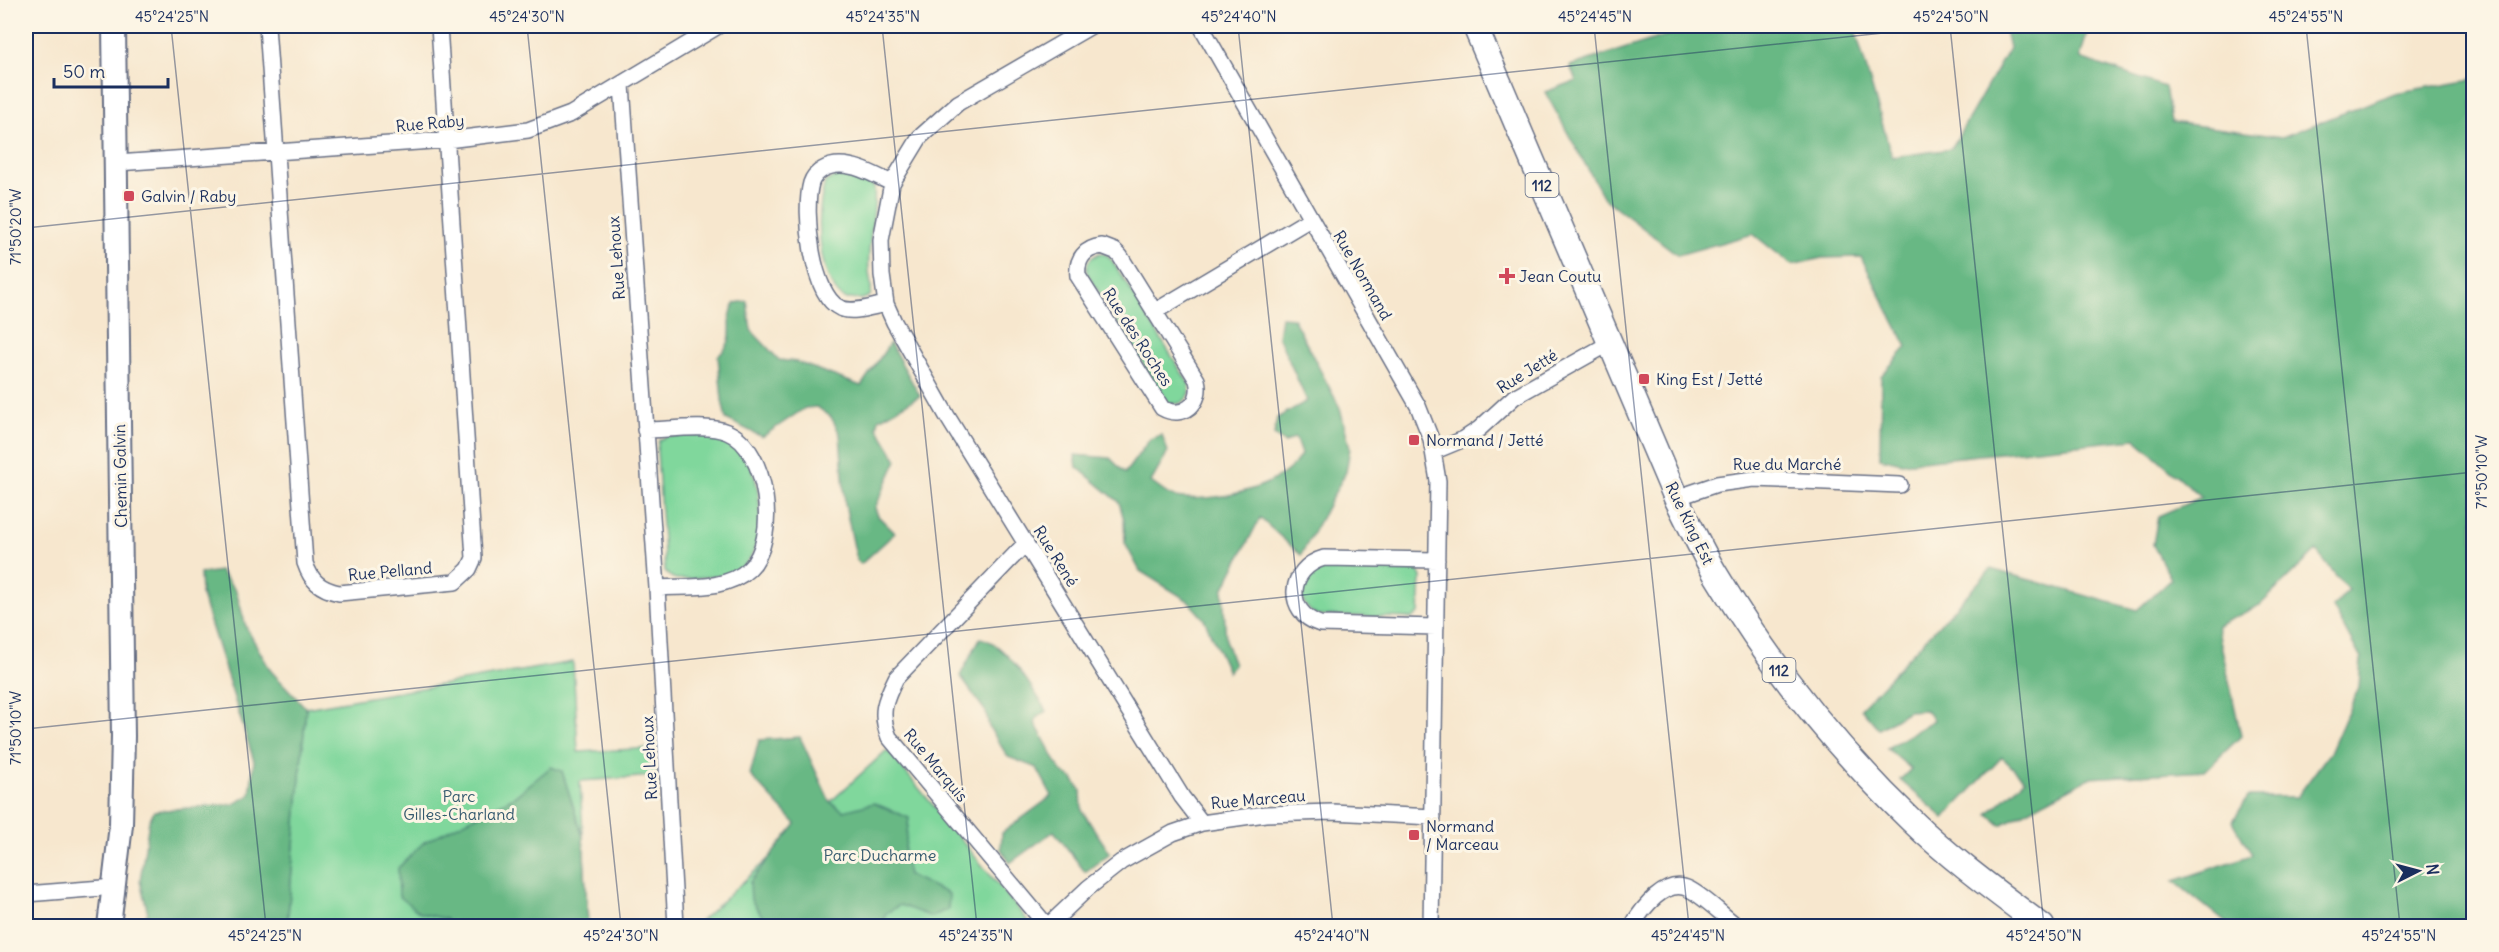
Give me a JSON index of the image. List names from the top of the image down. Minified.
{"streets":{"main road":["112","Rue King Est"],"street":["Rue Raby","Rue Lehoux","Rue Normand","Rue des Roches","Rue Jetté","Rue du Marché","Chemin Galvin","Rue René","Rue Pelland","Rue Marquis","Rue Marceau"]},"crossings":[["Rue Raby","Rue Lehoux"],["Rue Raby","Chemin Galvin"],["Rue Raby","Rue Pelland"],["Rue Normand","Rue des Roches"],["Rue Normand","Rue Jetté"],["Rue Normand","Rue Marceau"],["Rue Jetté","Rue King Est"],["Rue du Marché","Rue King Est"],["Rue René","Rue Marquis"],["Rue René","Rue Marceau"],["Rue Marquis","Rue Marceau"]],"parks":["Parc Gilles-Charland","Parc Ducharme"],"places":{"transit":["Galvin / Raby","King Est / Jetté","Normand / Jetté","Normand / Marceau"],"health":["Jean Coutu"]},"scale_bar":"50 m","north":"right","coordinates":["45°24'25\"N","45°24'30\"N","45°24'35\"N","45°24'40\"N","45°24'45\"N","45°24'50\"N","45°24'55\"N","71°50'20\"W","71°50'10\"W"]}
